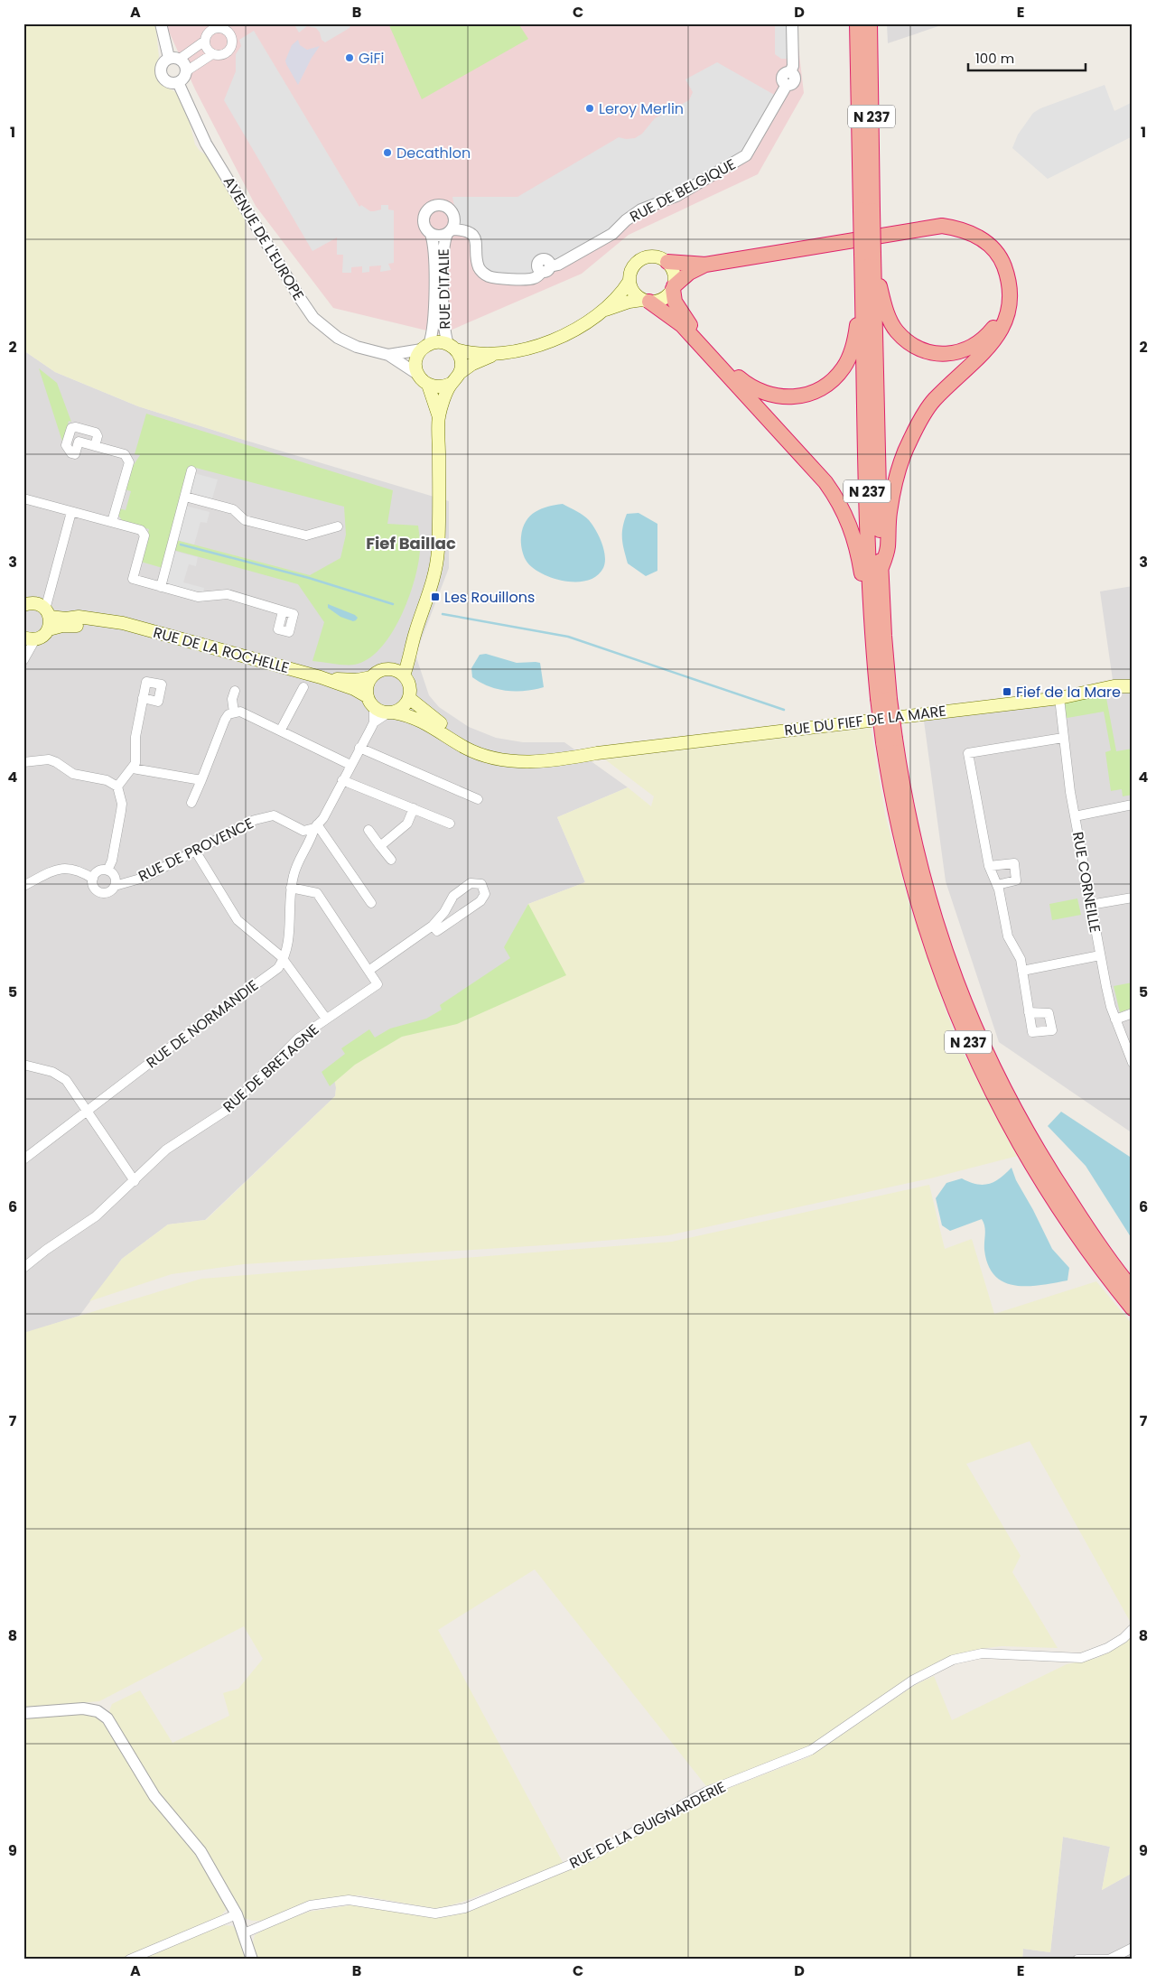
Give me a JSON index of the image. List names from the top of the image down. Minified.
{"streets":{"highway":["N 237"],"main road":["RUE DE LA ROCHELLE","RUE DU FIEF DE LA MARE"],"street":["RUE DE BELGIQUE","AVENUE DE L'EUROPE","RUE D'ITALIE","RUE DE PROVENCE","RUE CORNEILLE","RUE DE NORMANDIE","RUE DE BRETAGNE","RUE DE LA GUIGNARDERIE"]},"crossings":[["RUE DE BELGIQUE","RUE D'ITALIE"],["AVENUE DE L'EUROPE","RUE D'ITALIE"],["RUE DE LA ROCHELLE","RUE DU FIEF DE LA MARE"],["RUE DU FIEF DE LA MARE","RUE CORNEILLE"]],"districts":["Fief Baillac"],"places":{"other":["GiFi","Leroy Merlin","Decathlon"],"transit":["Les Rouillons","Fief de la Mare"]},"scale_bar":"100 m","grid":{"columns":["A","B","C","D","E"],"rows":["1","2","3","4","5","6","7","8","9"]}}
